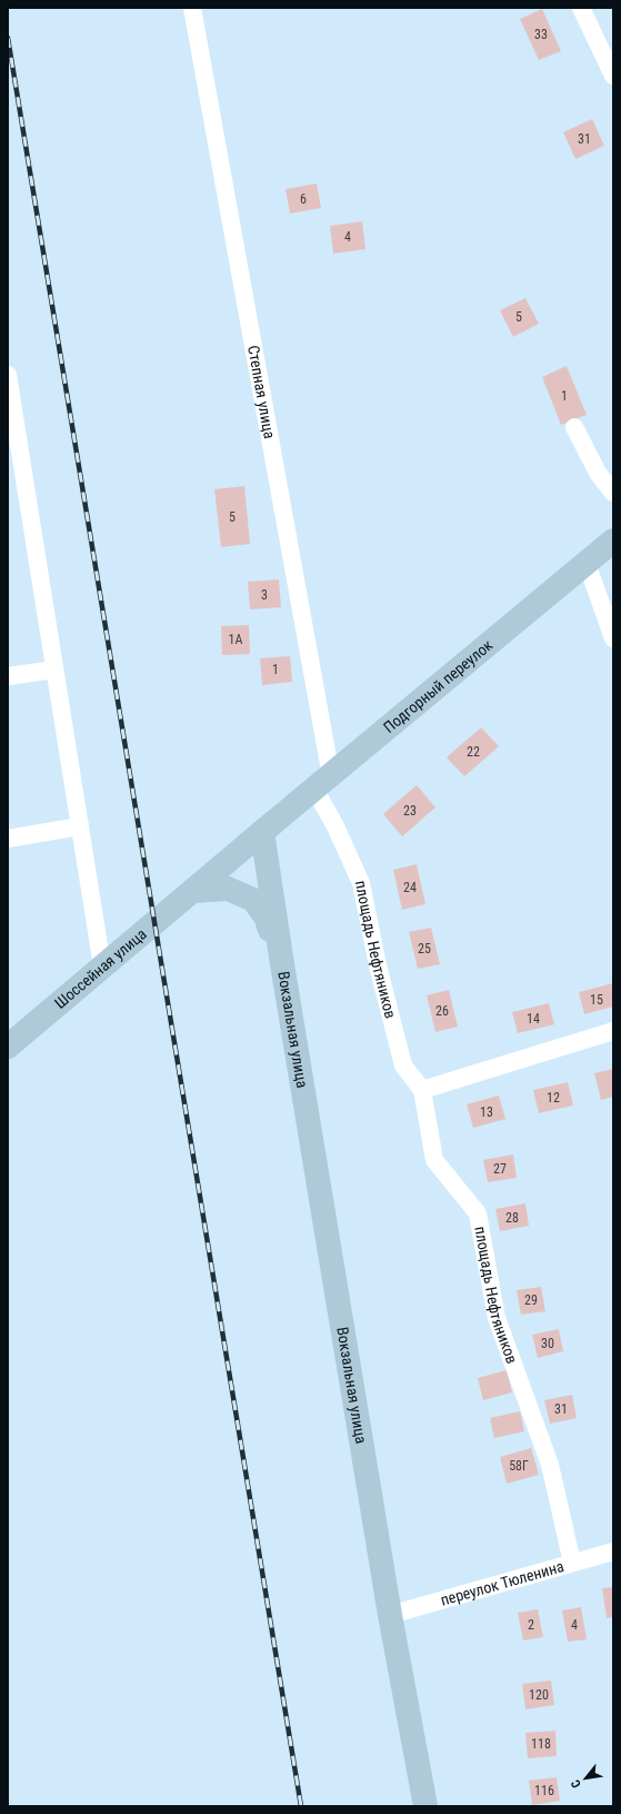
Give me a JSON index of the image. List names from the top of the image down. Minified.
{"streets":{"main road":["Подгорный переулок","Шоссейная улица","Вокзальная улица"],"street":["Степная улица","площадь Нефтяников","переулок Тюленина"]},"crossings":[["Степная улица","Подгорный переулок"],["Степная улица","площадь Нефтяников"],["Подгорный переулок","площадь Нефтяников"],["Подгорный переулок","Шоссейная улица"],["площадь Нефтяников","переулок Тюленина"],["Вокзальная улица","переулок Тюленина"]],"house_numbers":["33","31","6","4","5","1","5","3","1А","1","22","23","24","25","15","26","14","12","13","27","28","29","30","31","58Г","2","4","120","118","116"],"north":"bottom left"}
